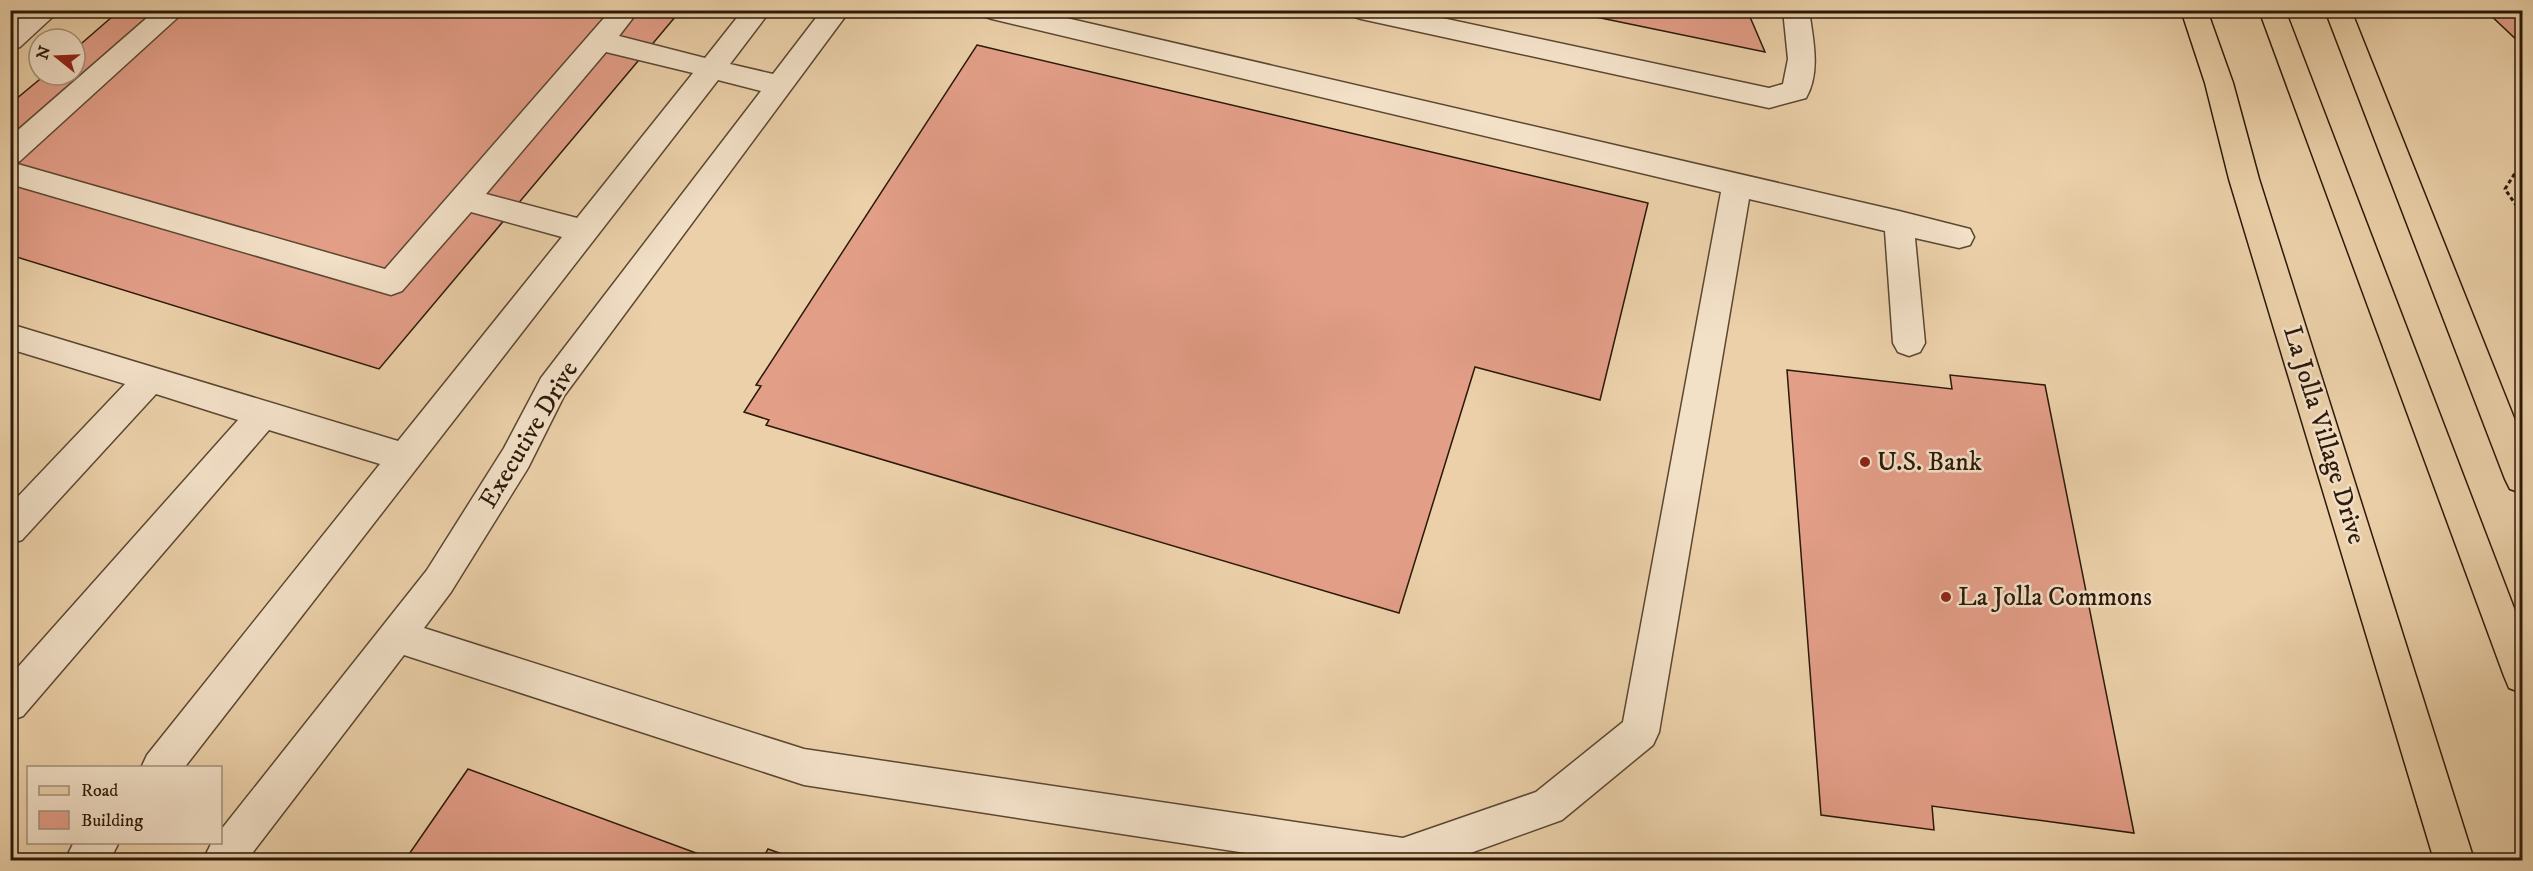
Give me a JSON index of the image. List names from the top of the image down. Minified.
{"streets":{"main road":["La Jolla Village Drive"],"street":["Executive Drive"]},"places":["U.S. Bank","La Jolla Commons"],"legend":["Road","Building"],"north":"left"}
